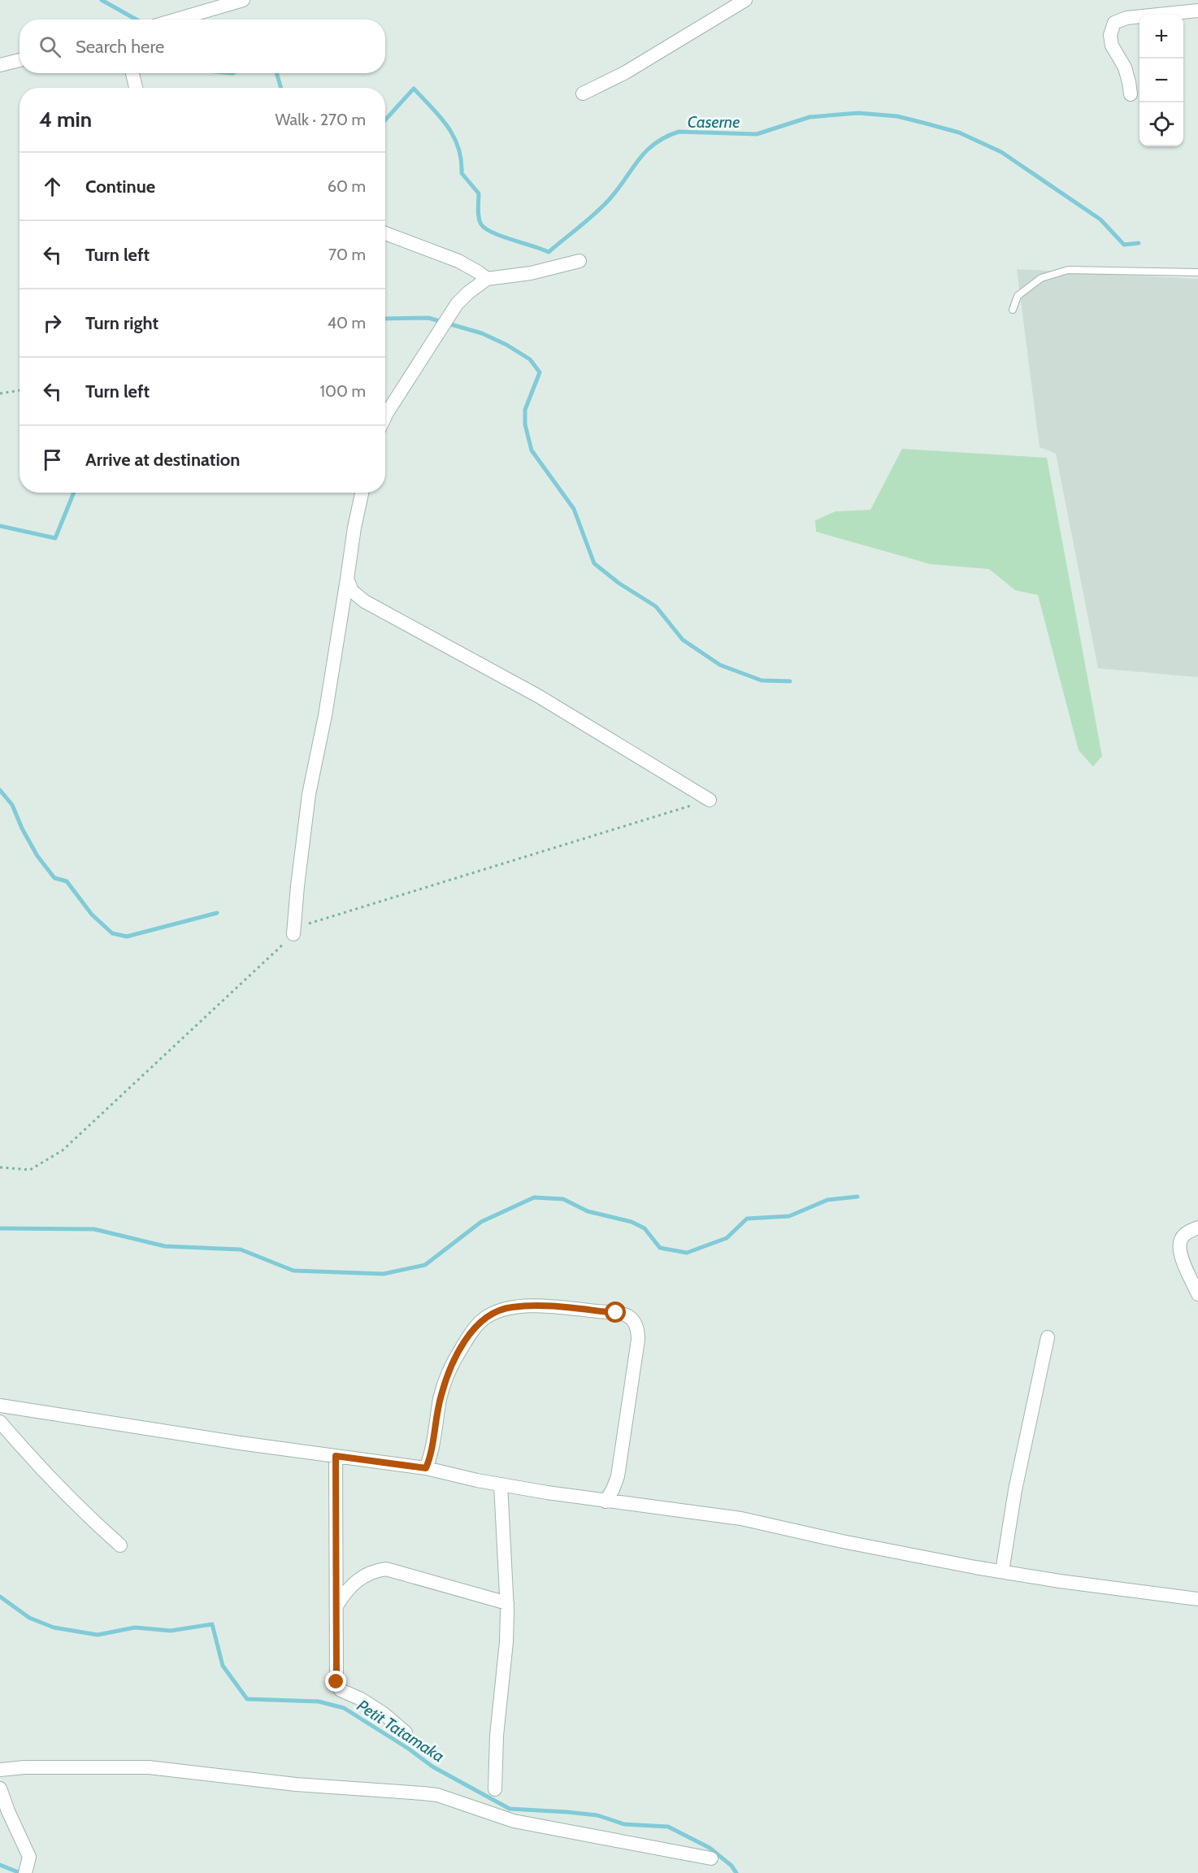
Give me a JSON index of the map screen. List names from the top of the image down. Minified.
{"water":["Caserne","Petit Tatamaka"],"page":{"map_buttons":["+","−"],"search":"Search here","heading":["4 min","Walk · 270 m"],"list":[["Continue","60 m"],["Turn left","70 m"],["Turn right","40 m"],["Turn left","100 m"],"Arrive at destination"]}}
